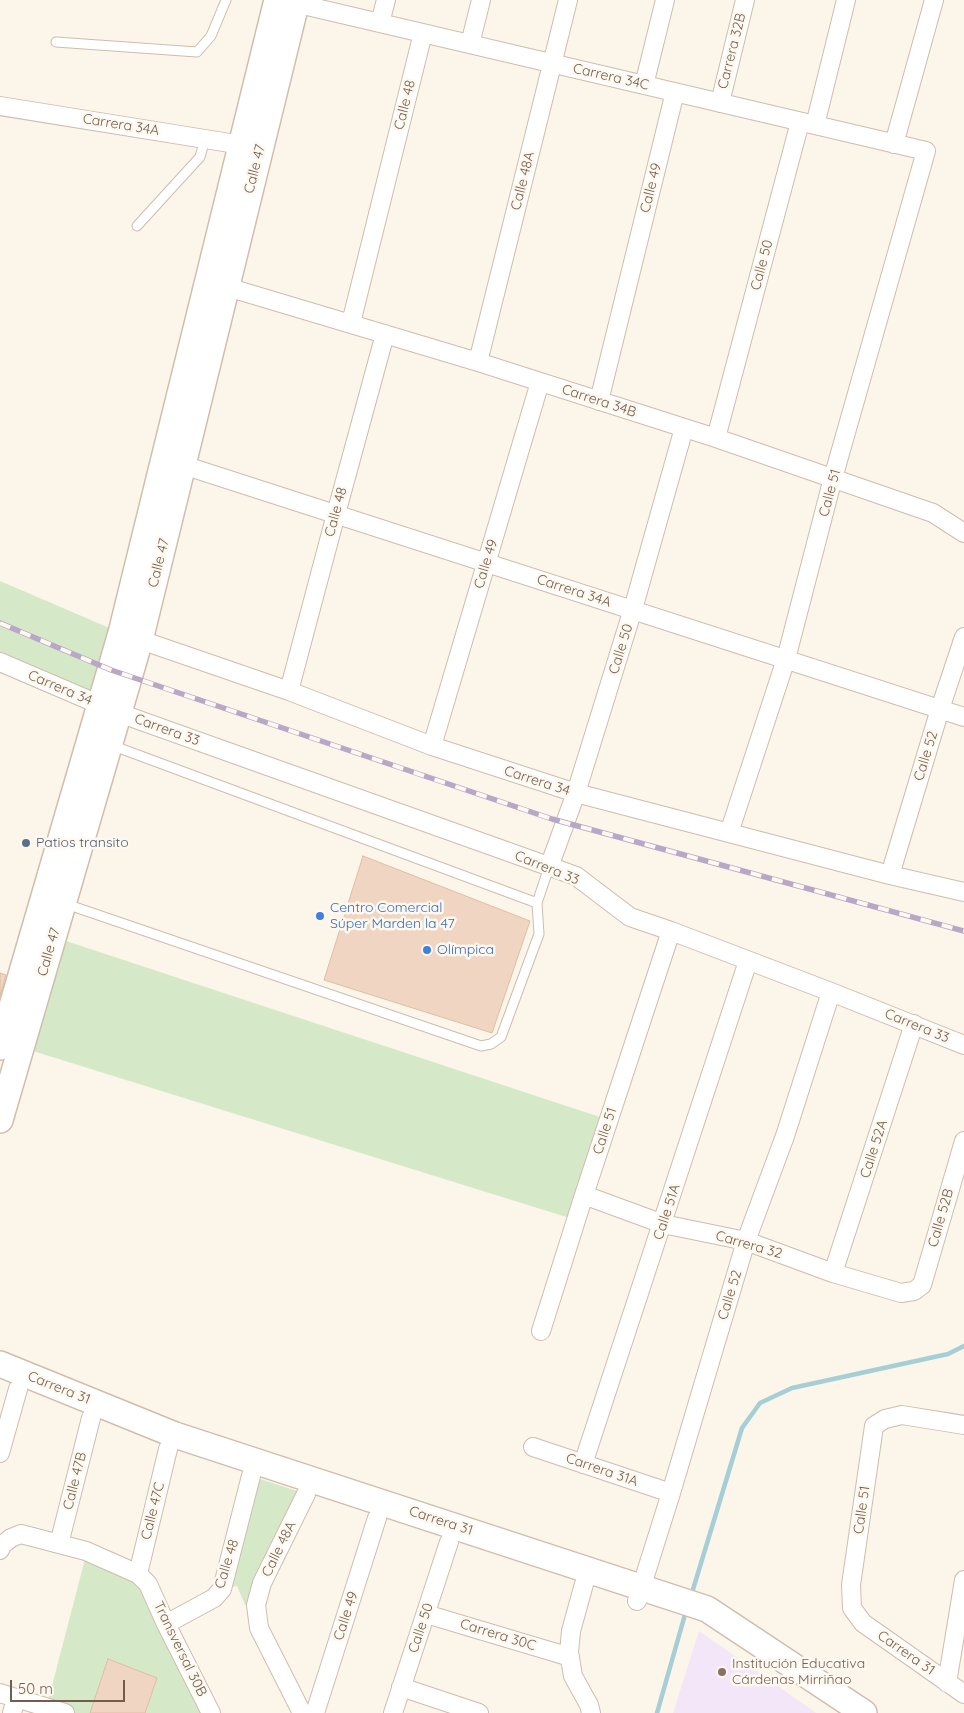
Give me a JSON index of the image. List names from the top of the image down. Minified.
{"streets":{"main road":["Calle 47","Carrera 31"],"street":["Carrera 32B","Carrera 34C","Calle 48","Carrera 34A","Calle 48A","Calle 49","Calle 50","Carrera 34B","Calle 51","Carrera 34","Carrera 33","Calle 52","Calle 52A","Calle 51A","Calle 52B","Carrera 32","Carrera 31A","Calle 47B","Calle 47C","Carrera 30C","Transversal 30B"]},"crossings":[["Carrera 32B","Carrera 34C"],["Carrera 34C","Calle 48"],["Carrera 34C","Calle 47"],["Carrera 34C","Calle 48A"],["Carrera 34C","Calle 49"],["Carrera 34C","Calle 50"],["Carrera 34C","Calle 51"],["Calle 48","Carrera 34A"],["Calle 48","Carrera 34B"],["Calle 48","Carrera 34"],["Calle 48","Carrera 31"],["Calle 48","Transversal 30B"],["Carrera 34A","Calle 47"],["Carrera 34A","Calle 49"],["Carrera 34A","Calle 50"],["Carrera 34A","Calle 51"],["Carrera 34A","Calle 52"],["Calle 47","Carrera 34B"],["Calle 47","Carrera 34"],["Calle 47","Carrera 33"],["Calle 48A","Carrera 34B"],["Calle 48A","Carrera 31"],["Calle 49","Carrera 34B"],["Calle 49","Carrera 34"],["Calle 49","Carrera 31"],["Calle 50","Carrera 34B"],["Calle 50","Carrera 34"],["Calle 50","Carrera 33"],["Calle 50","Carrera 31"],["Calle 50","Carrera 30C"],["Carrera 34B","Calle 51"],["Calle 51","Carrera 34"],["Calle 51","Carrera 33"],["Calle 51","Carrera 32"],["Calle 51","Carrera 31"],["Carrera 34","Carrera 33"],["Carrera 34","Calle 52"],["Carrera 33","Calle 52"],["Carrera 33","Calle 52A"],["Carrera 33","Calle 51A"],["Calle 52","Carrera 32"],["Calle 52","Carrera 31"],["Calle 52","Carrera 31A"],["Calle 52A","Carrera 32"],["Calle 51A","Carrera 32"],["Calle 51A","Carrera 31A"],["Calle 52B","Carrera 32"],["Carrera 31","Calle 47B"],["Carrera 31","Calle 47C"],["Calle 47C","Transversal 30B"]],"places":["Patios transito","Centro Comercial Súper Marden la 47","Olímpica","Institución Educativa Cárdenas Mirriñao"],"scale_bar":"50 m"}
